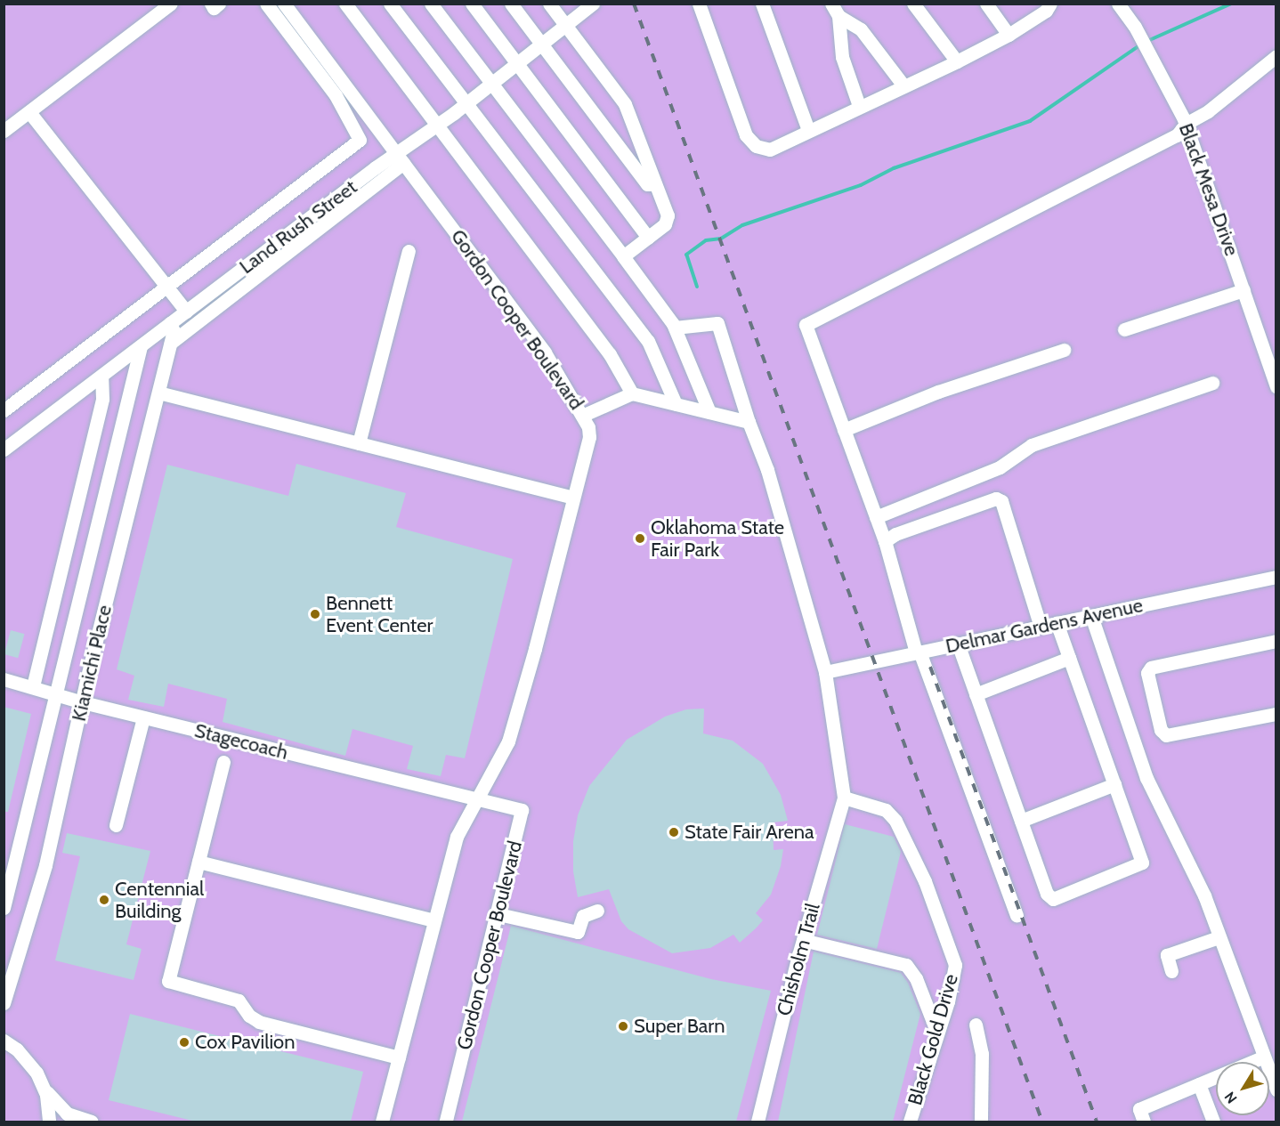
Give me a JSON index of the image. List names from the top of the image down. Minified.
{"streets":{"street":["Black Mesa Drive","Land Rush Street","Gordon Cooper Boulevard","Delmar Gardens Avenue","Kiamichi Place","Stagecoach","Chisholm Trail","Black Gold Drive"]},"crossings":[["Land Rush Street","Gordon Cooper Boulevard"],["Land Rush Street","Kiamichi Place"],["Gordon Cooper Boulevard","Stagecoach"],["Kiamichi Place","Stagecoach"],["Chisholm Trail","Black Gold Drive"]],"places":["Oklahoma State Fair Park","Bennett Event Center","State Fair Arena","Centennial Building","Super Barn","Cox Pavilion"],"north":"bottom left"}
